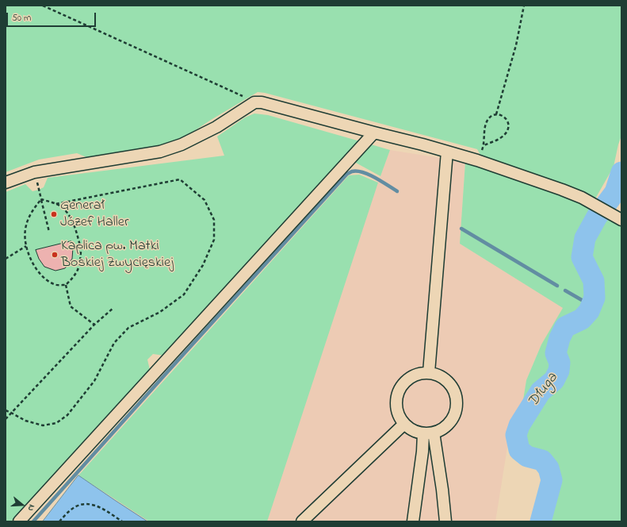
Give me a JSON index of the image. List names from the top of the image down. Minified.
{"water":["Długa"],"places":["Generał Józef Haller","Kaplica pw. Matki Boskiej Zwycięskiej"],"scale_bar":"50 m","north":"right"}
